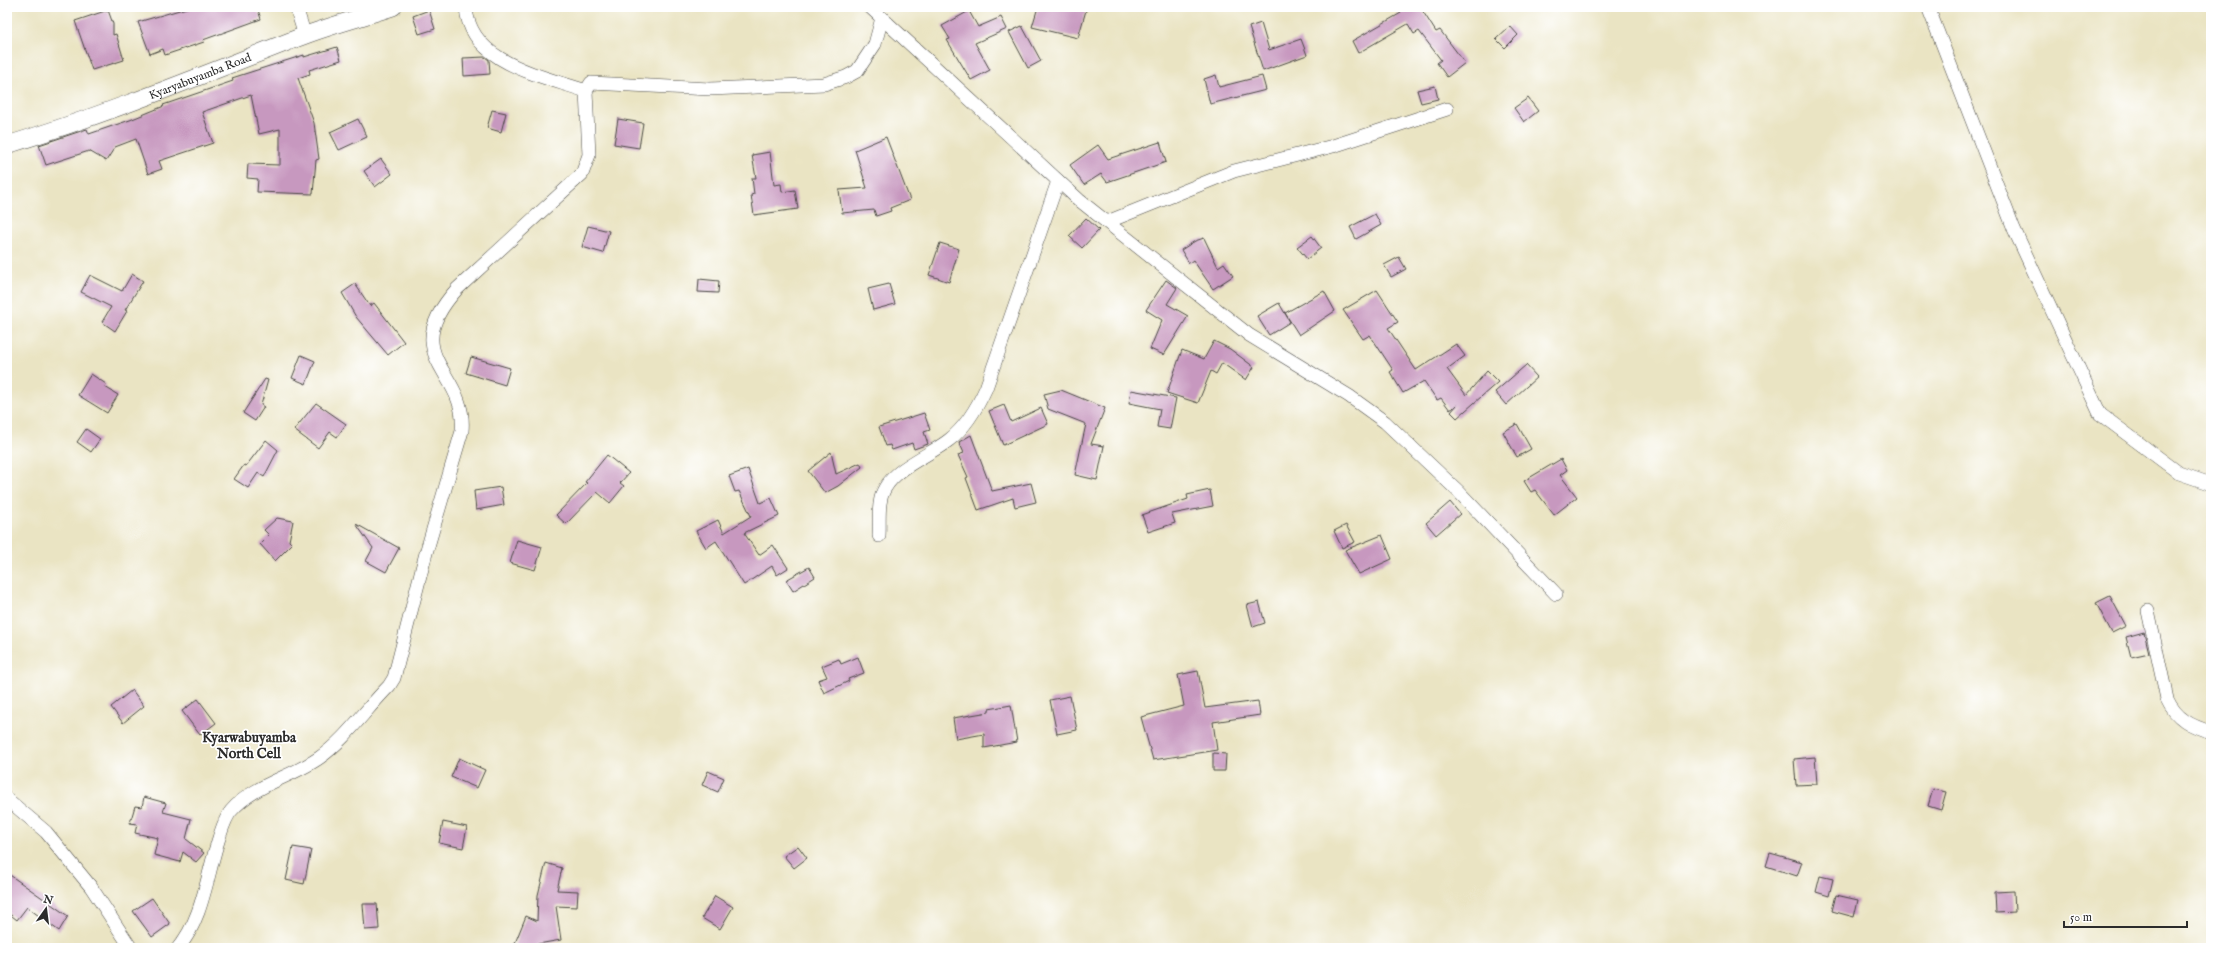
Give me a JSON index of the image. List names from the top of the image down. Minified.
{"streets":{"street":["Kyaryabuyamba Road"]},"districts":["Kyarwabuyamba North Cell"],"scale_bar":"50 m","north":"top"}
